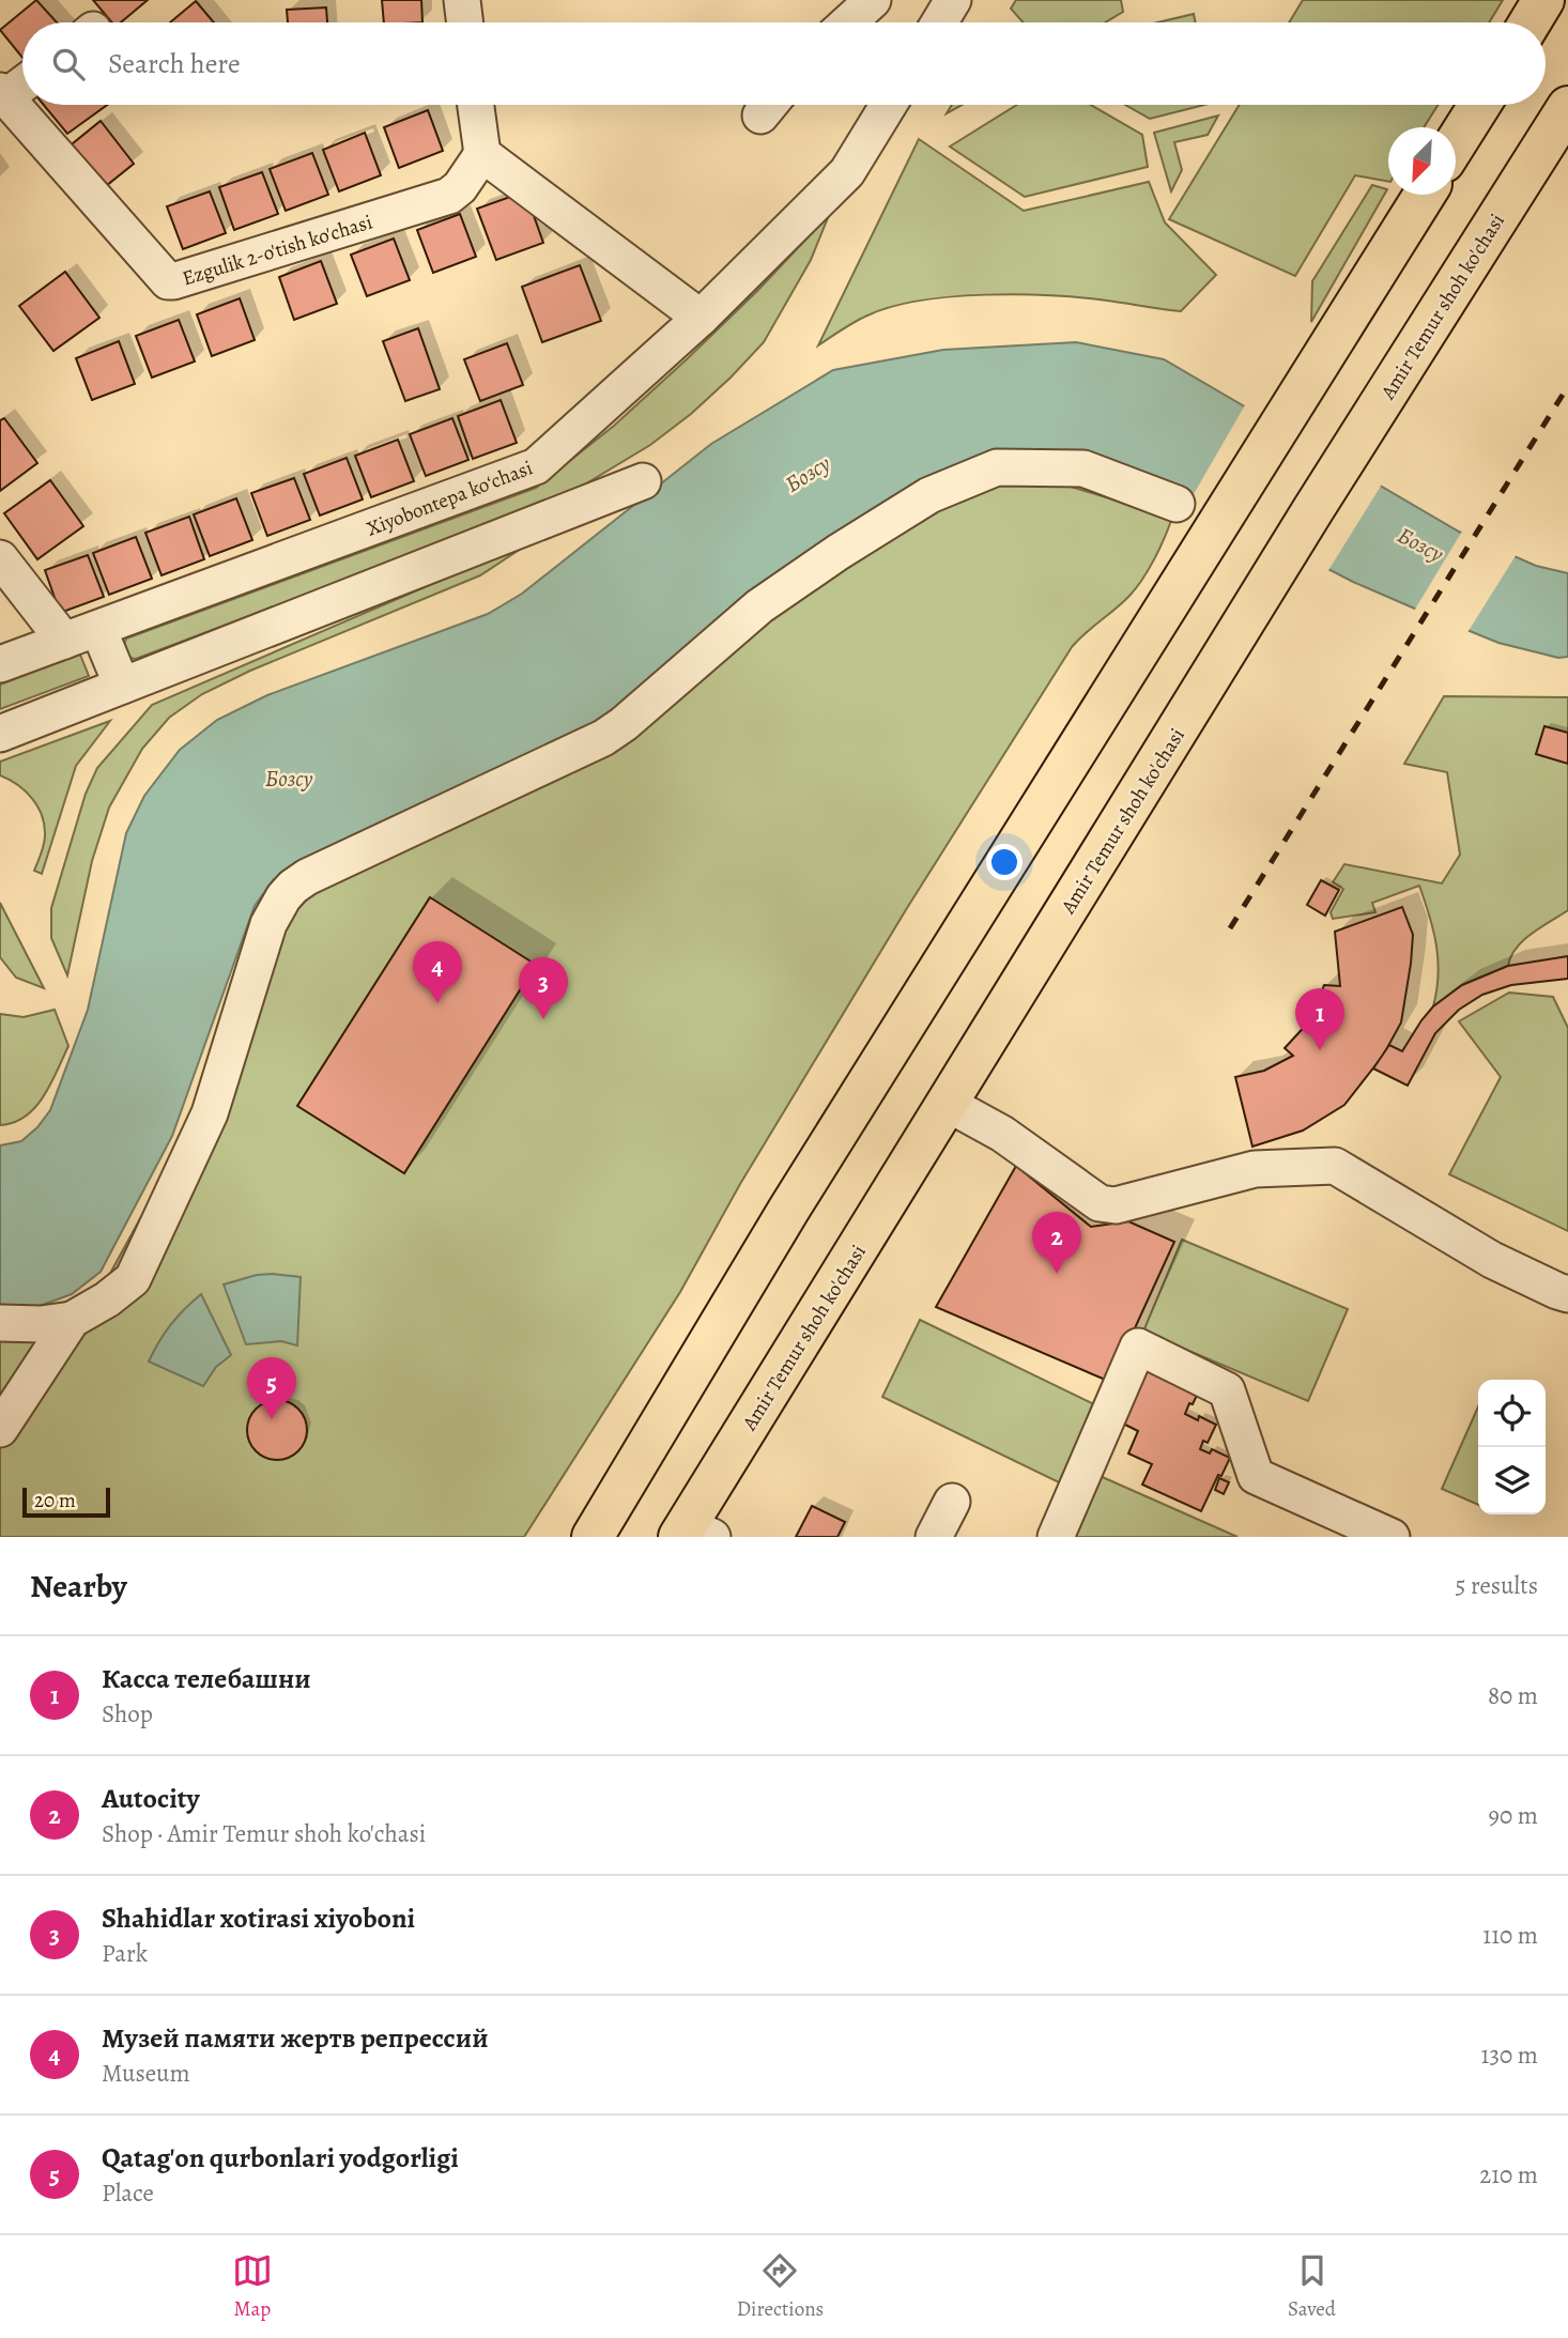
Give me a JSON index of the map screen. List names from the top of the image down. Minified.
{"streets":{"main road":["Amir Temur shoh ko'chasi"],"street":["Ezgulik 2-o'tish ko'chasi","Xiyobontepa koʻchasi"]},"water":["Бозсу"],"scale_bar":"20 m","north":"bottom left","page":{"search":"Search here","pins":["4","3","1","2","5"],"scale":"20 m","heading":["Nearby","5 results"],"list":[{"mark":"1","name":"Касса телебашни","note":"Shop","value":"80 m"},{"mark":"2","name":"Autocity","note":"Shop · Amir Temur shoh ko'chasi","value":"90 m"},{"mark":"3","name":"Shahidlar xotirasi xiyoboni","note":"Park","value":"110 m"},{"mark":"4","name":"Музей памяти жертв репрессий","note":"Museum","value":"130 m"},{"mark":"5","name":"Qatag'on qurbonlari yodgorligi","note":"Place","value":"210 m"}],"nav":["Map","Directions","Saved"]}}
